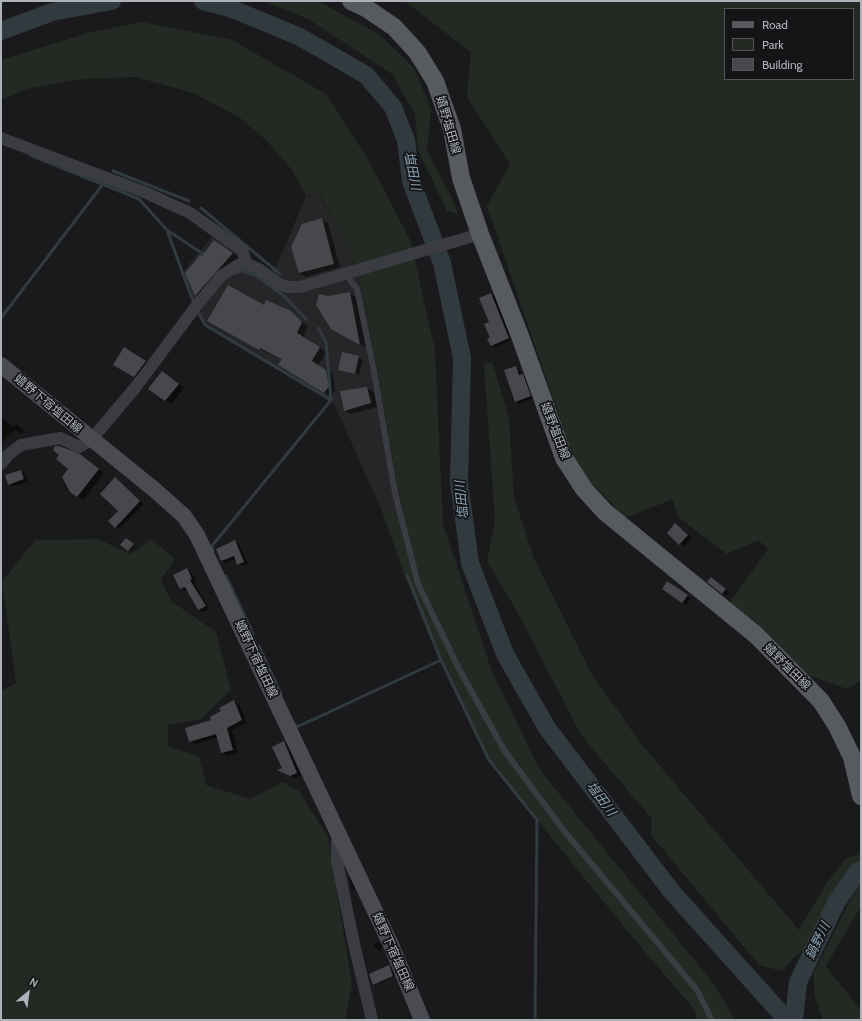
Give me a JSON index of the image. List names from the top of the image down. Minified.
{"streets":{"main road":["嬉野塩田線","嬉野下宿塩田線"]},"water":["塩田川","鍋野川"],"legend":["Road","Park","Building"],"north":"top right"}
